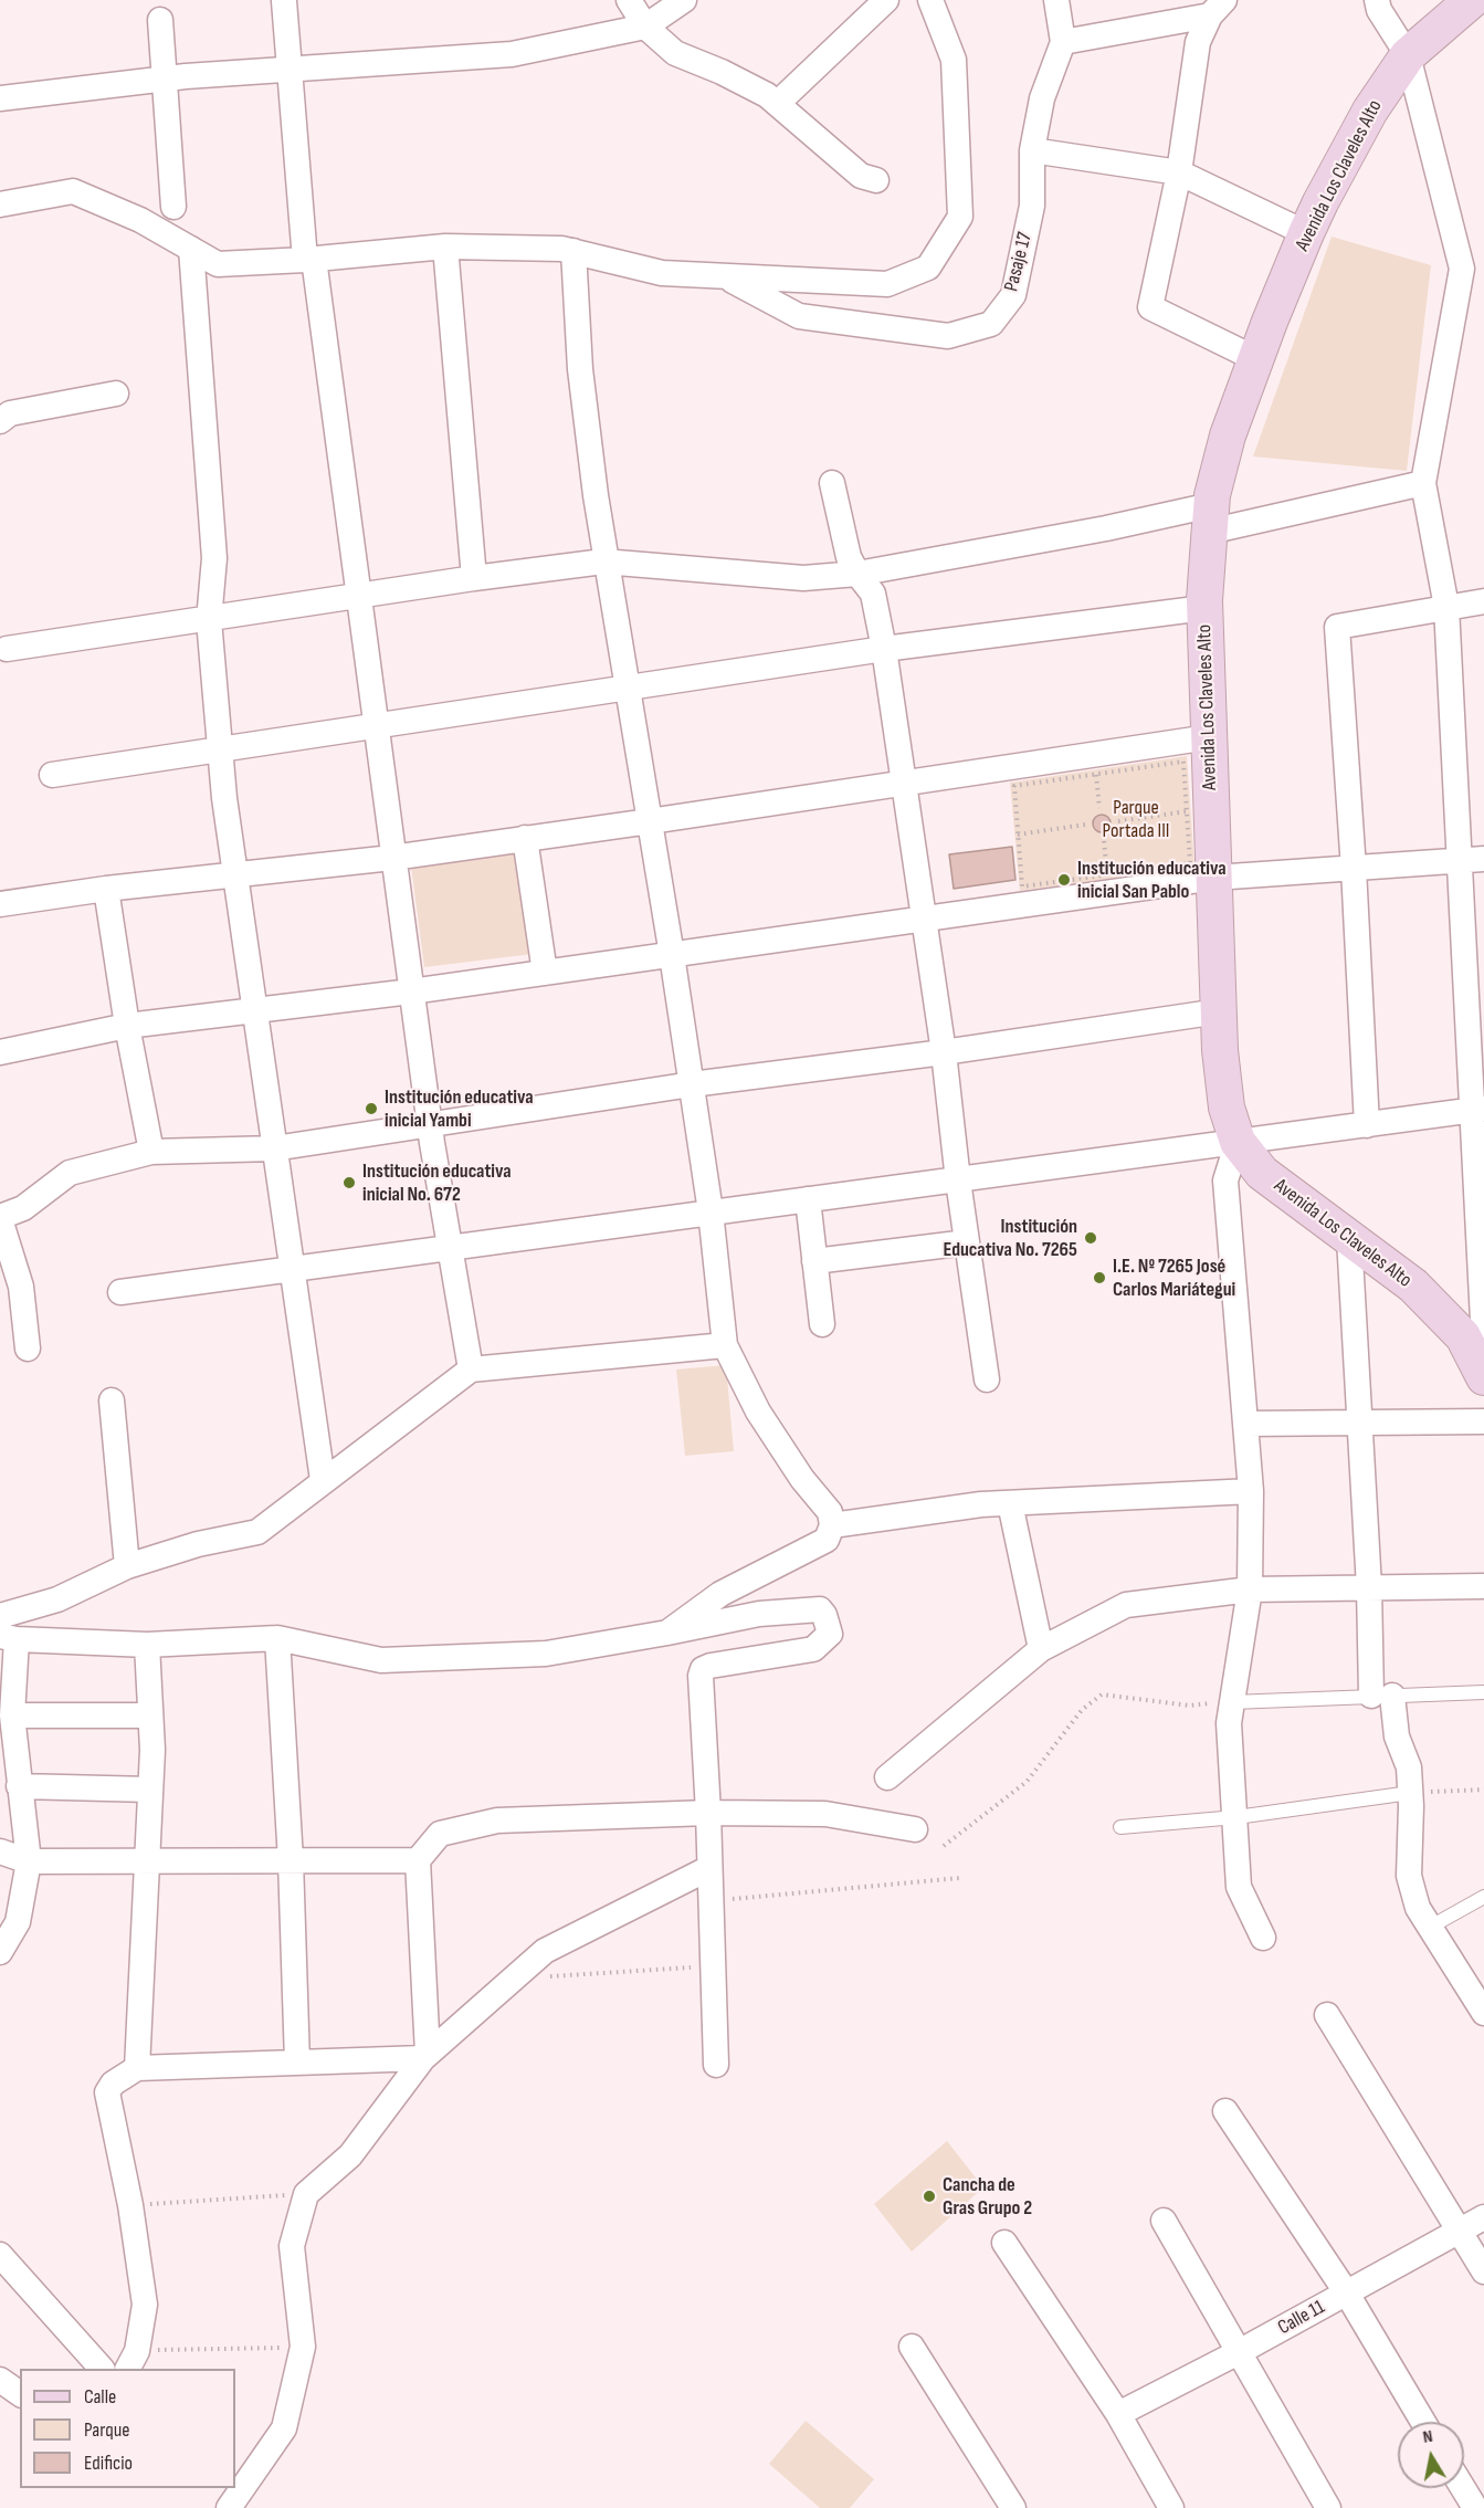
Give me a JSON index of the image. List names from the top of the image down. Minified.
{"streets":{"street":["Avenida Los Claveles Alto","Pasaje 17","Calle 11"]},"parks":["Parque Portada III"],"places":["Institución educativa inicial San Pablo","Institución educativa inicial Yambi","Institución educativa inicial No. 672","Institución Educativa No. 7265","I.E. Nº 7265 José Carlos Mariátegui","Cancha de Gras Grupo 2"],"legend":["Calle","Parque","Edificio"],"north":"top"}
